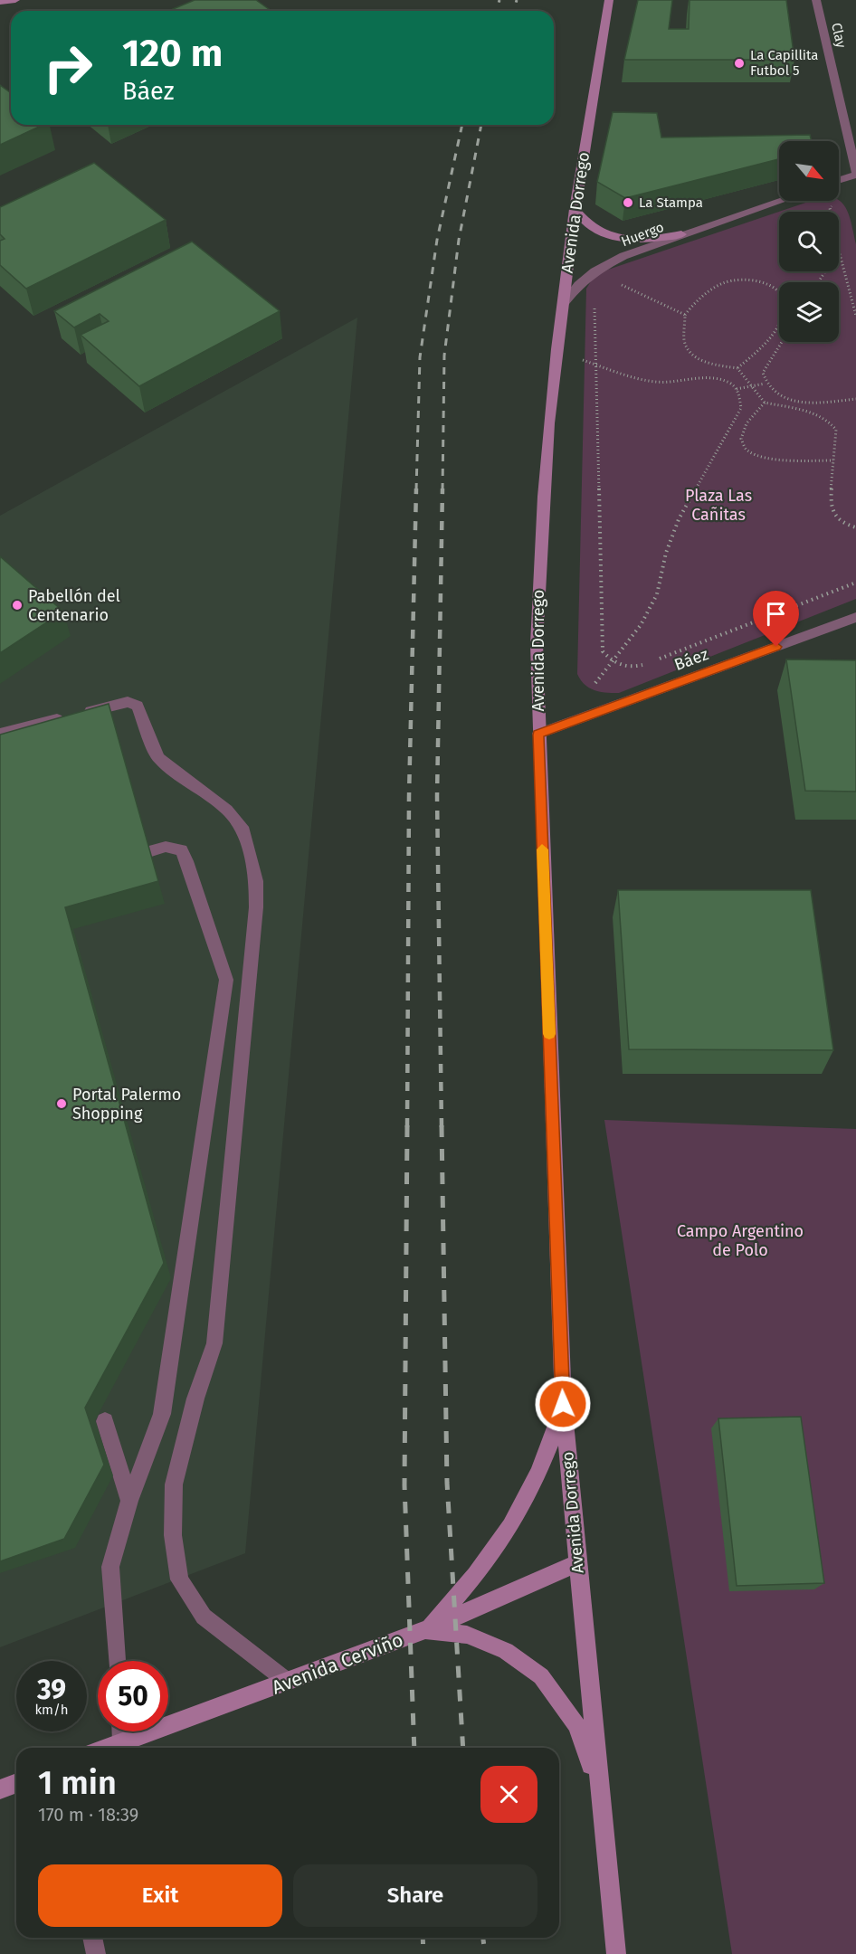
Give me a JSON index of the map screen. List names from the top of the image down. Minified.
{"streets":{"main road":["Avenida Dorrego","Avenida Cerviño"],"street":["Clay","Huergo","Báez"]},"crossings":[["Avenida Dorrego","Huergo"],["Avenida Dorrego","Báez"],["Avenida Dorrego","Avenida Cerviño"]],"parks":["Plaza Las Cañitas","Campo Argentino de Polo"],"places":["La Capillita Futbol 5","La Stampa","Pabellón del Centenario","Portal Palermo Shopping"],"north":"bottom right","page":{"turn":["120 m","Báez"],"speed":"39 km/h","limit":"50","heading":["1 min","170 m · 18:39"],"buttons":["Exit","Share"]}}
